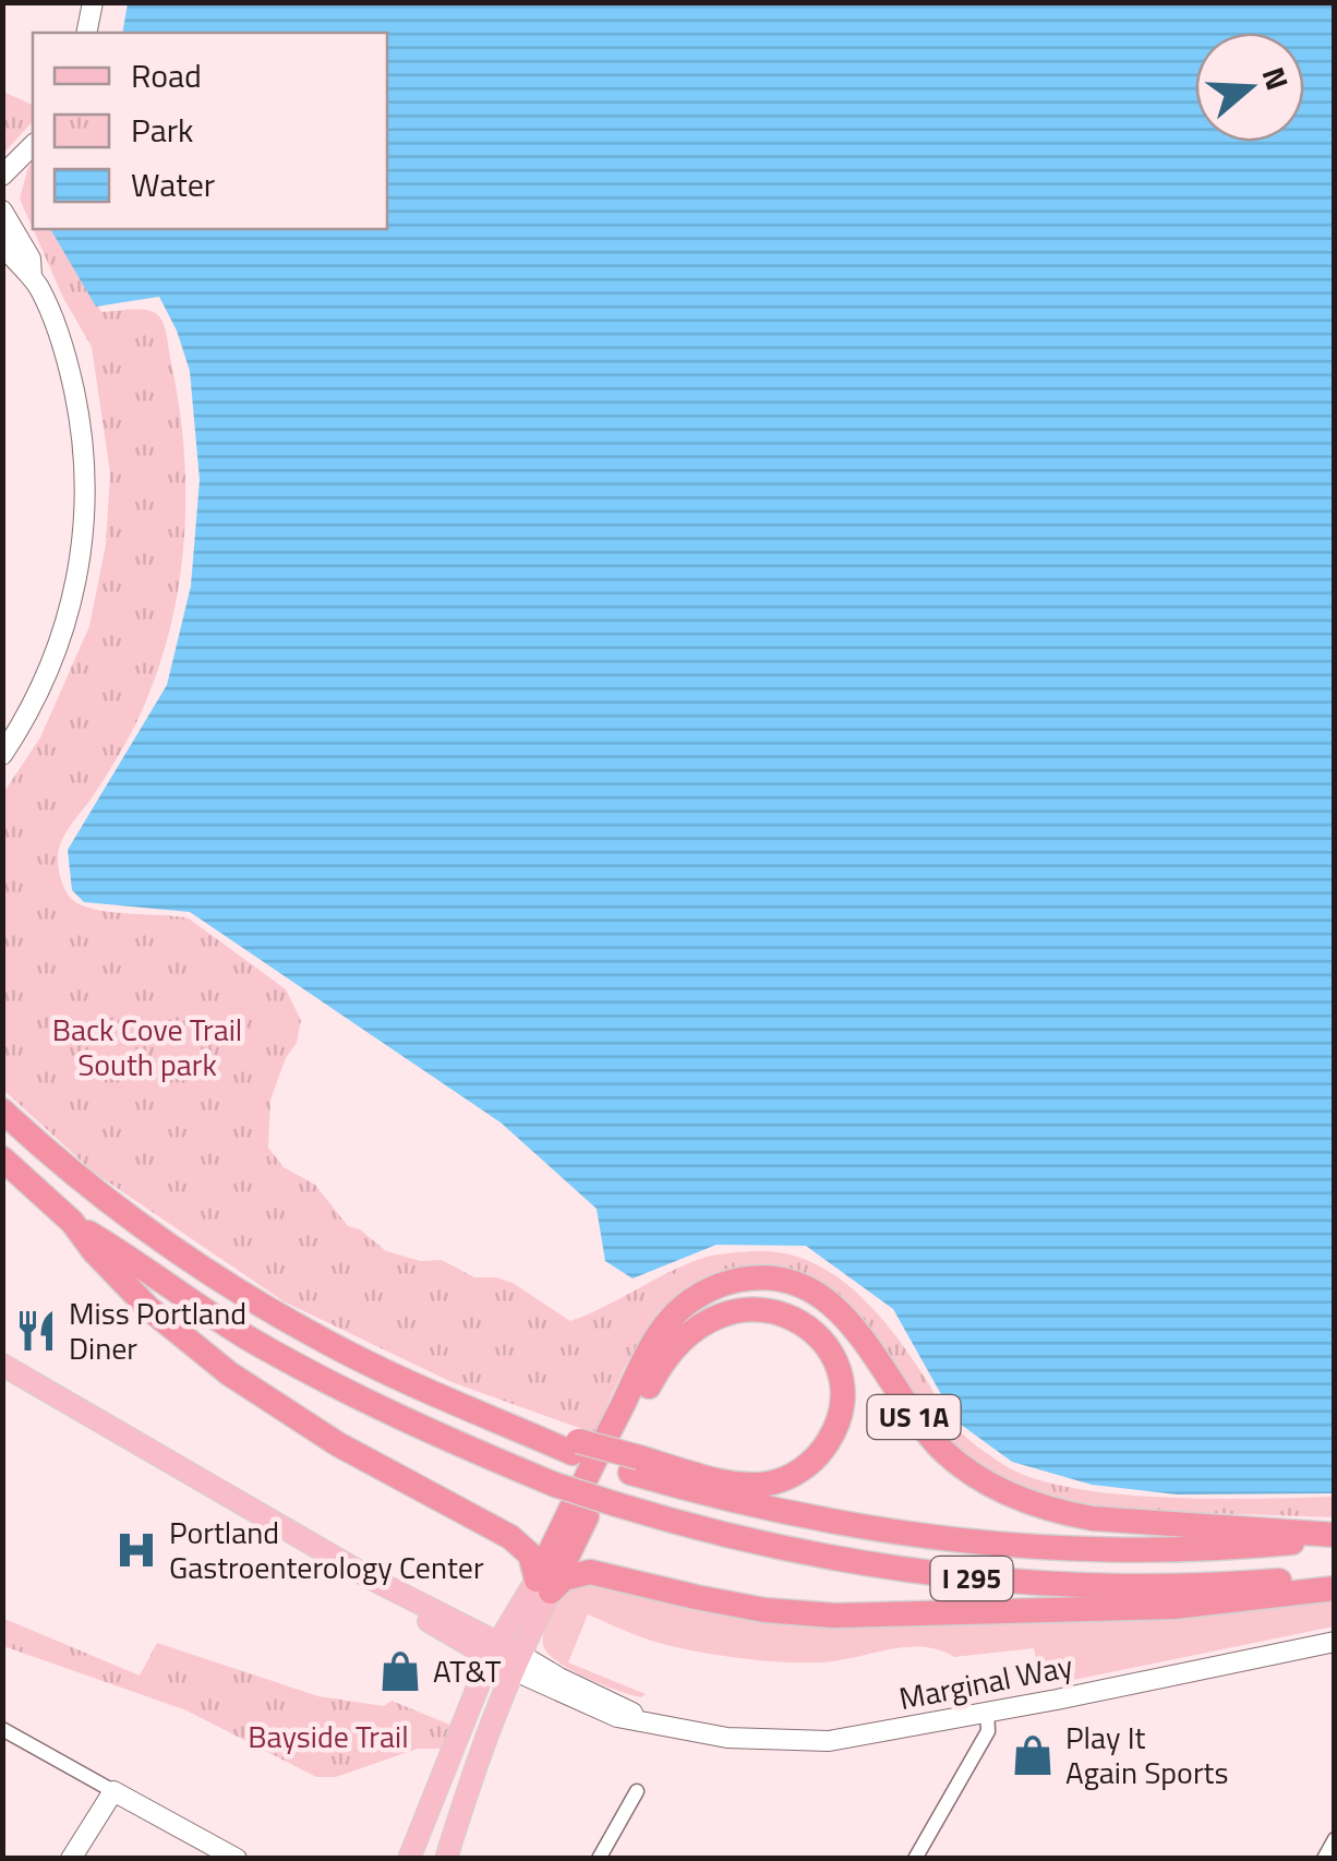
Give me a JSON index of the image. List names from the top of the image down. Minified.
{"streets":{"highway":["US 1A","I 295"],"main road":["Marginal Way"]},"crossings":[["US 1A","I 295"],["US 1A","Marginal Way"]],"parks":["Back Cove Trail South park","Bayside Trail"],"places":{"restaurant":["Miss Portland Diner"],"hospital":["Portland Gastroenterology Center"],"shop":["AT&T","Play It Again Sports"]},"legend":["Road","Park","Water"],"north":"right"}
